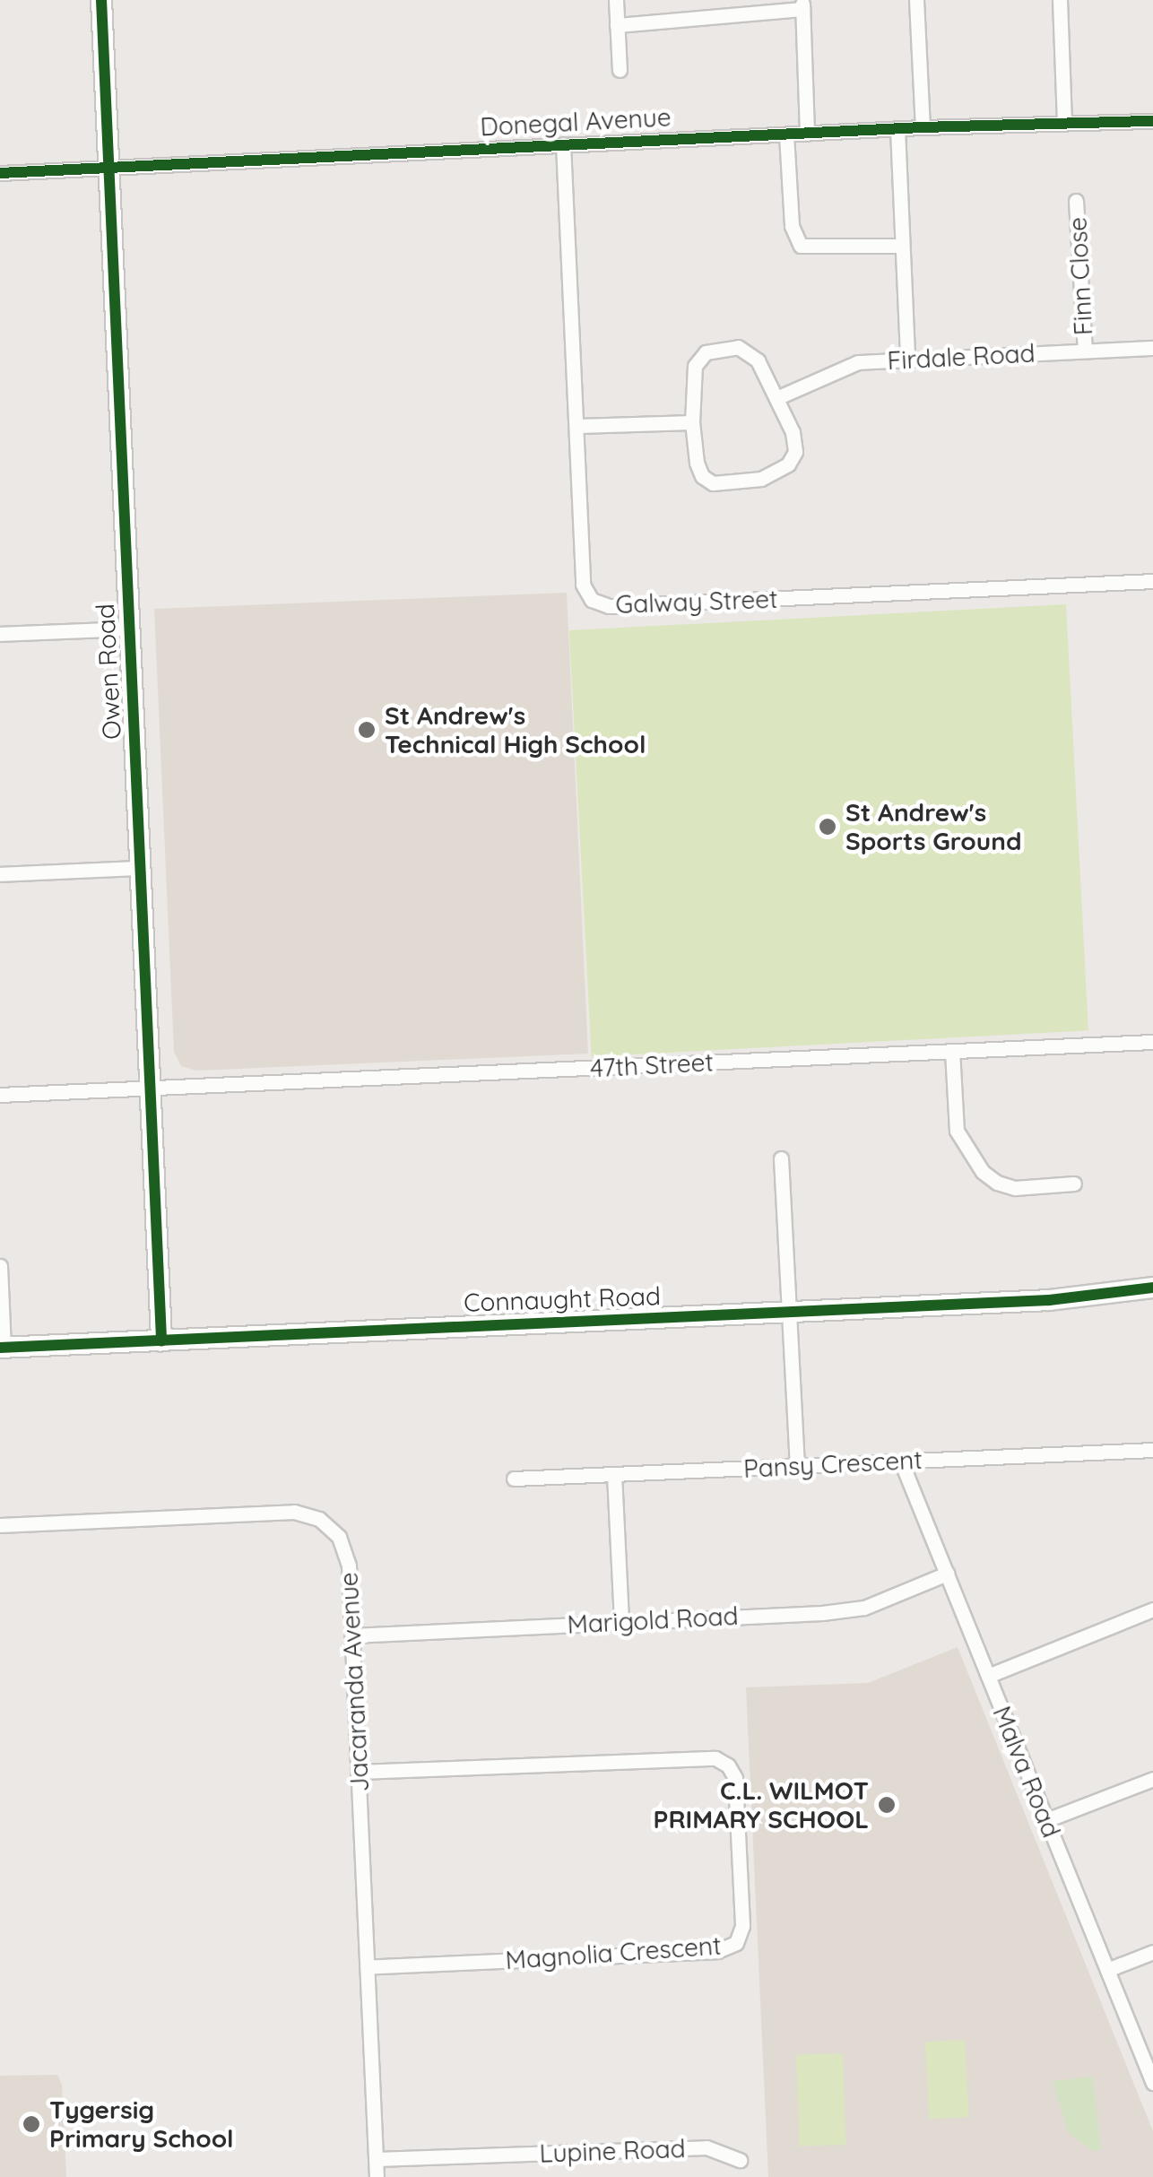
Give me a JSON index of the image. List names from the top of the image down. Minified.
{"streets":{"street":["Donegal Avenue","Finn Close","Firdale Road","Galway Street","Owen Road","47th Street","Connaught Road","Pansy Crescent","Marigold Road","Jacaranda Avenue","Malva Road","Magnolia Crescent","Lupine Road"]},"crossings":[["Donegal Avenue","Galway Street"],["Donegal Avenue","Owen Road"],["Finn Close","Firdale Road"],["Owen Road","47th Street"],["Owen Road","Connaught Road"],["Pansy Crescent","Malva Road"],["Marigold Road","Jacaranda Avenue"],["Marigold Road","Malva Road"],["Jacaranda Avenue","Magnolia Crescent"],["Jacaranda Avenue","Lupine Road"]],"places":["St Andrew's Technical High School","St Andrew's Sports Ground","C.L. WILMOT PRIMARY SCHOOL","Tygersig Primary School"]}
